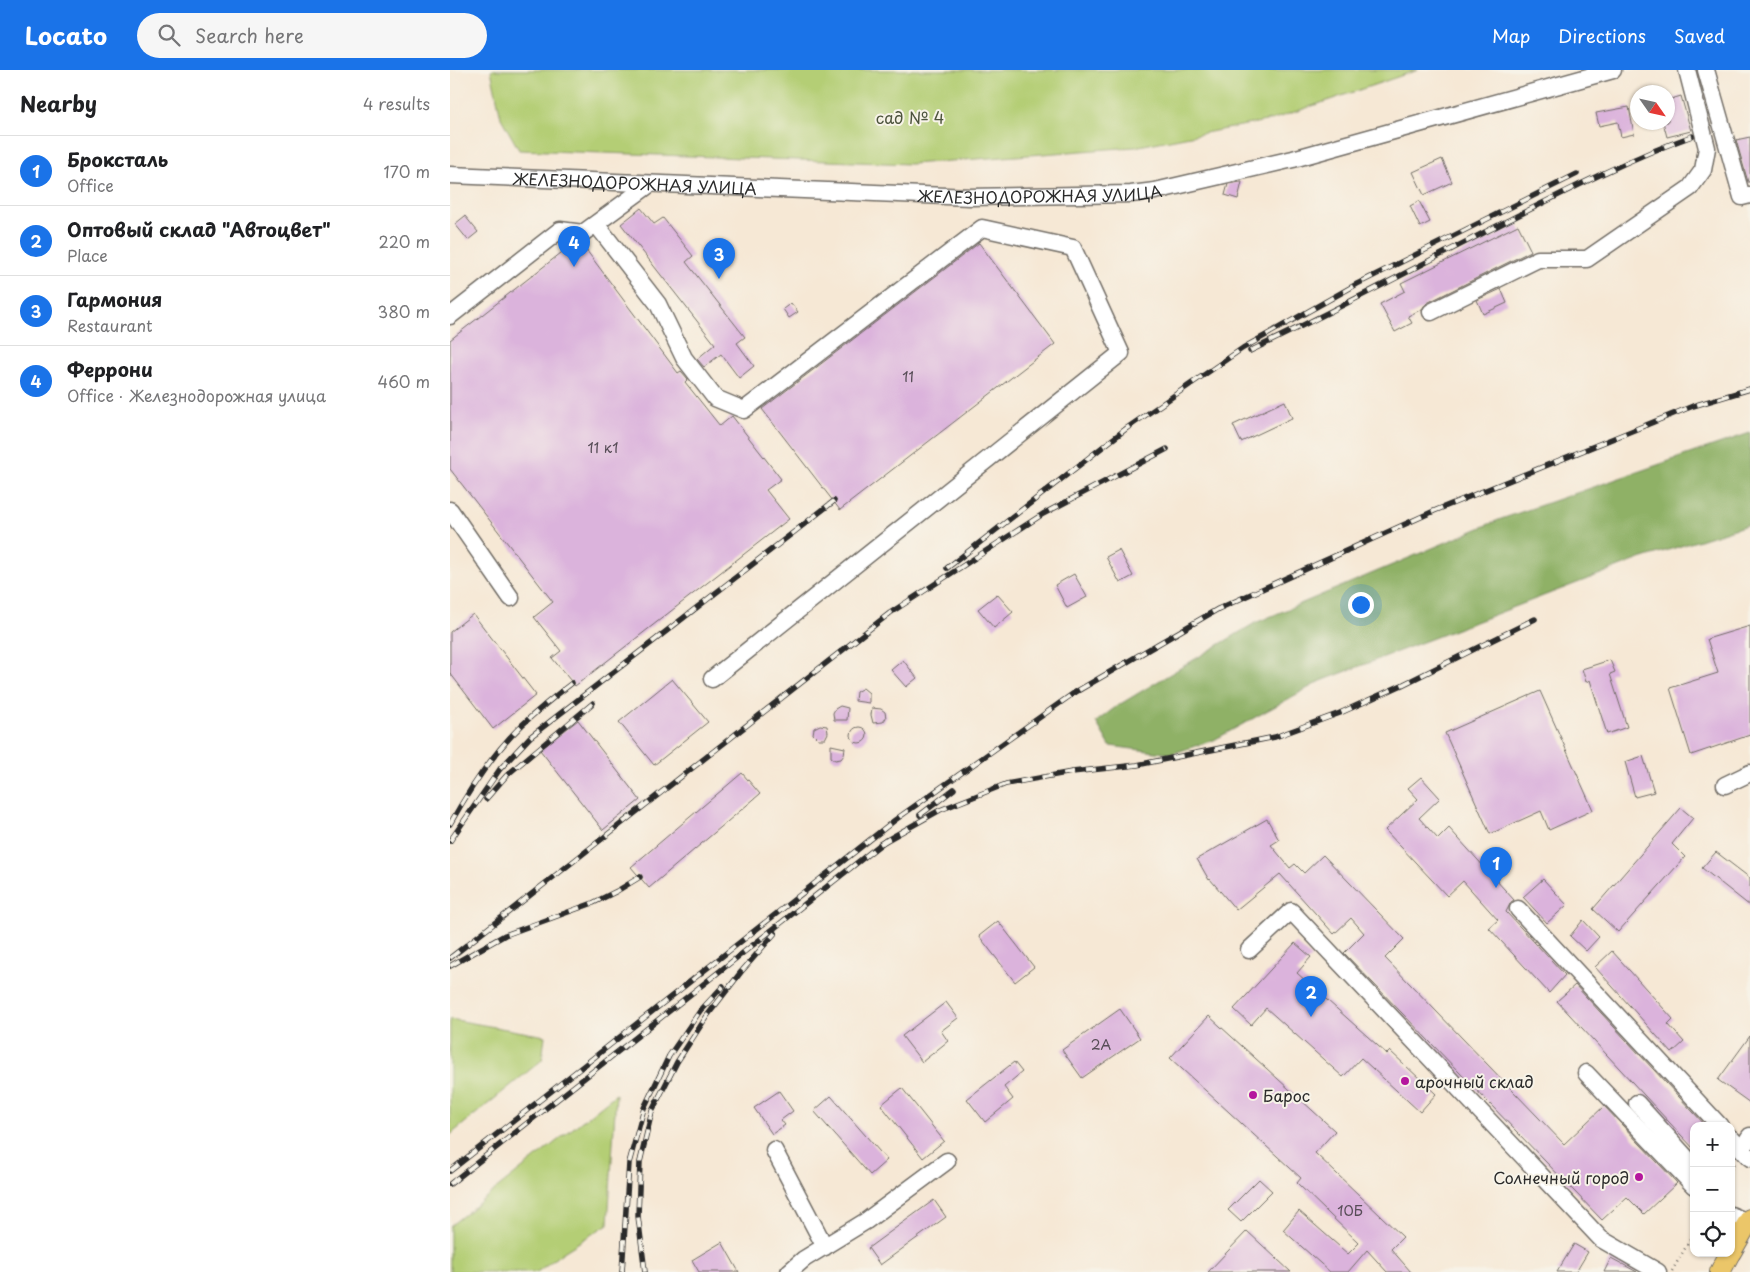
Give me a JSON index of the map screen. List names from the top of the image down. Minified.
{"streets":{"street":["ЖЕЛЕЗНОДОРОЖНАЯ УЛИЦА"]},"parks":["сад № 4"],"places":["арочный склад","Барос","Солнечный город"],"house_numbers":["11","11 к1","2А","10Б"],"north":"bottom right","page":{"header":"Locato","search":"Search here","nav":["Map","Directions","Saved"],"heading":["Nearby","4 results"],"list":[{"mark":"1","name":"Броксталь","note":"Office","value":"170 m"},{"mark":"2","name":"Оптовый склад \"Автоцвет\"","note":"Place","value":"220 m"},{"mark":"3","name":"Гармония","note":"Restaurant","value":"380 m"},{"mark":"4","name":"Феррони","note":"Office · Железнодорожная улица","value":"460 m"}],"pins":["4","3","1","2"],"map_buttons":["+","−"]}}
